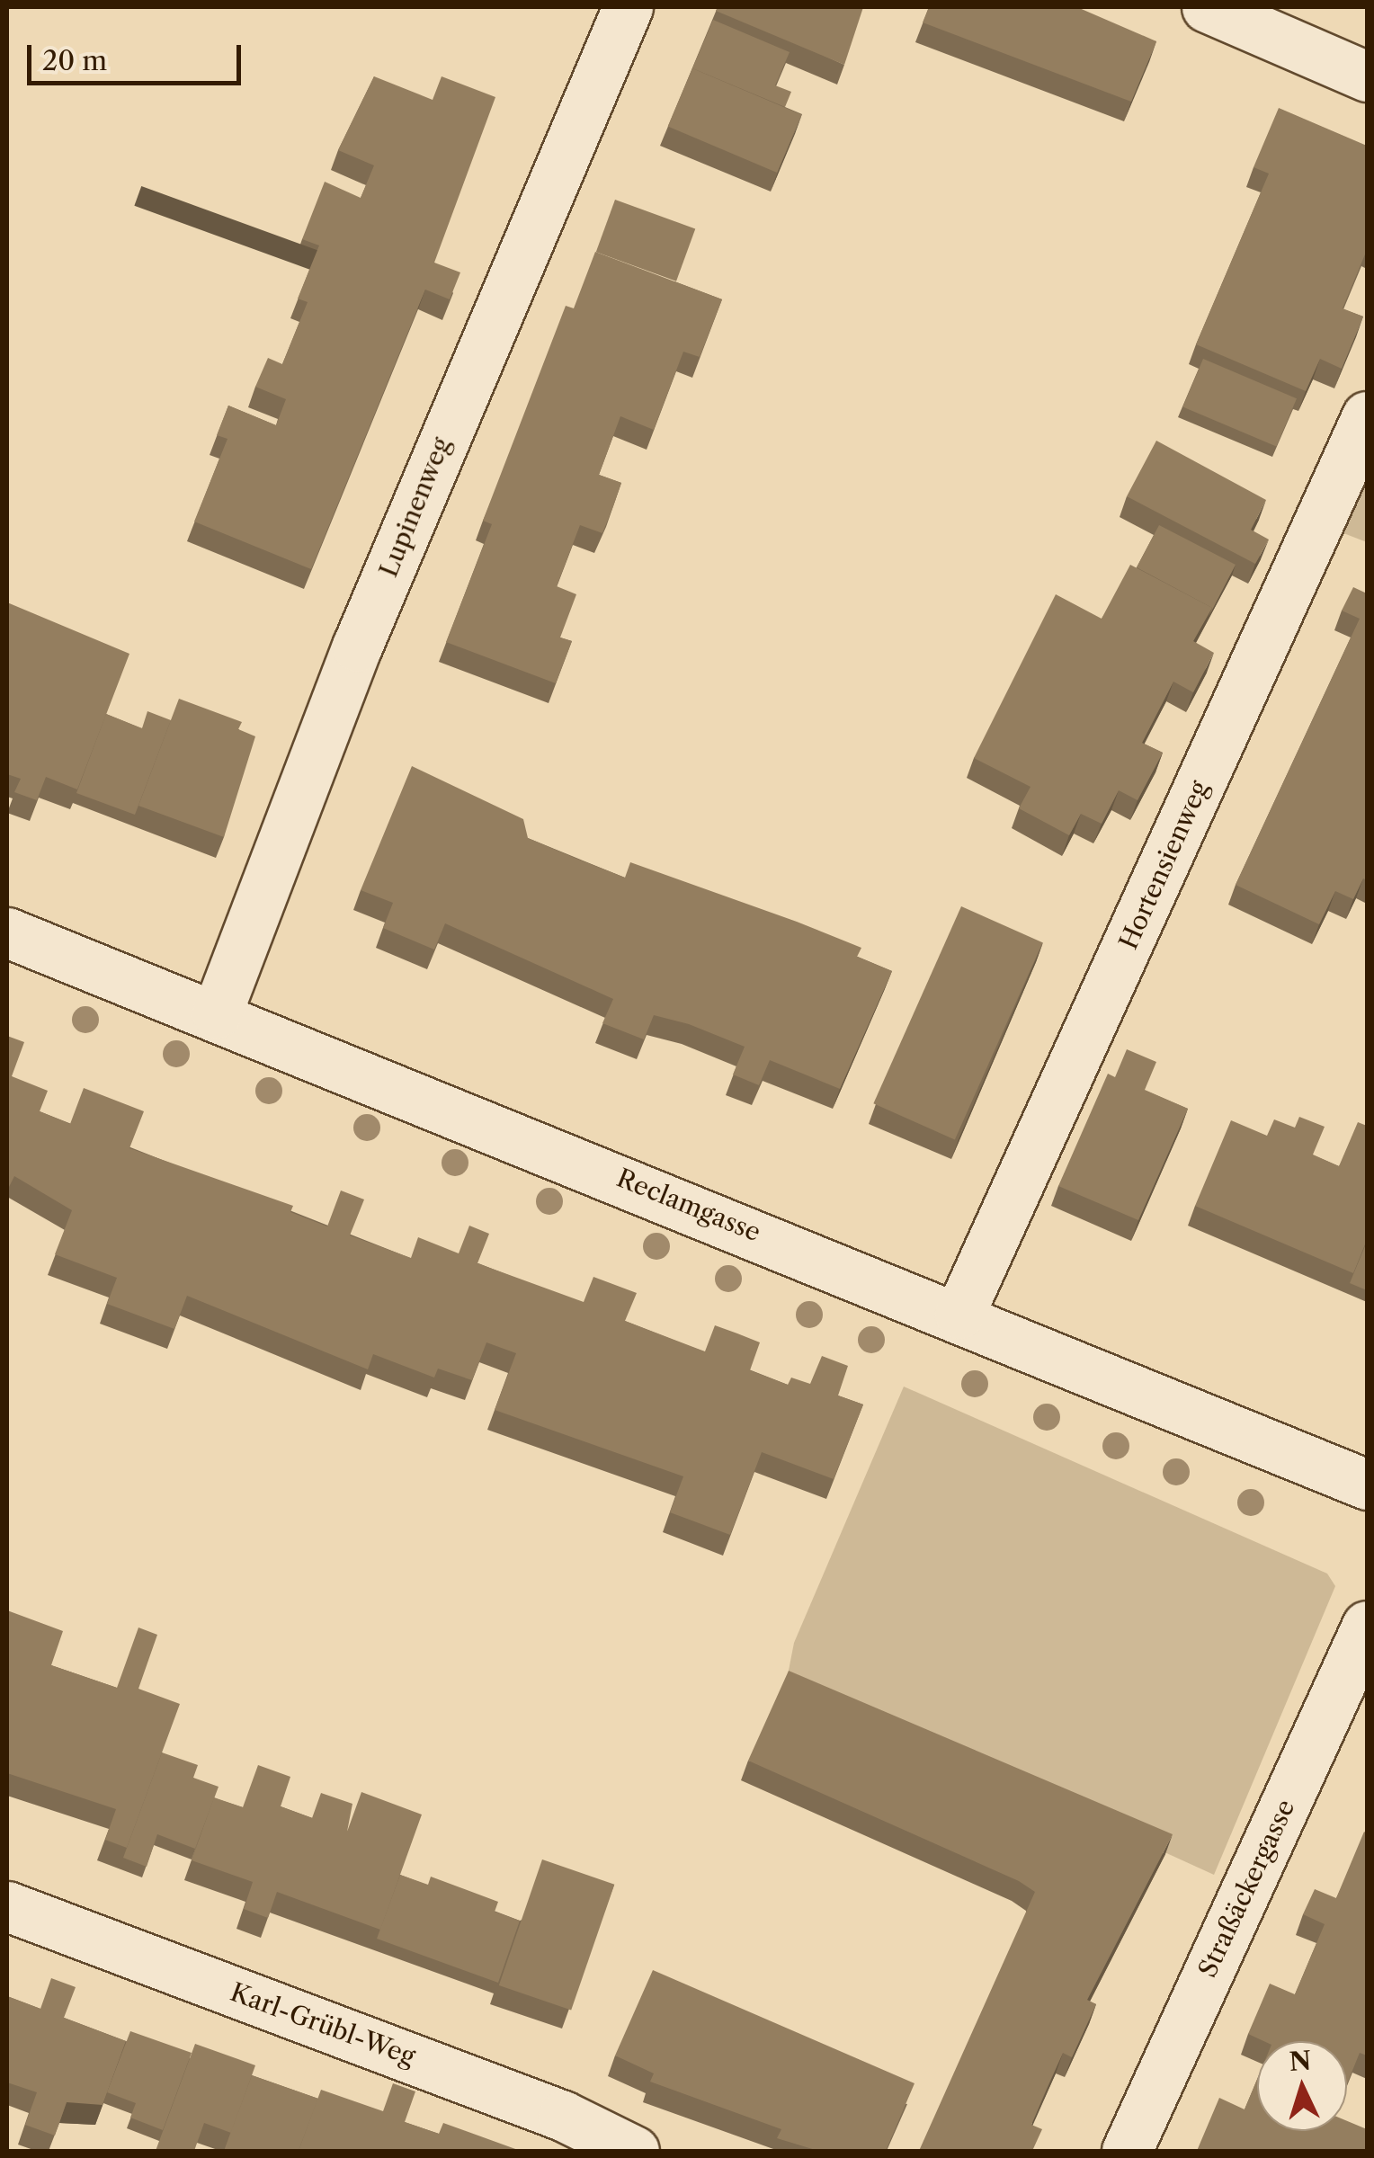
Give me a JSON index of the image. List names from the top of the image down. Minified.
{"streets":{"street":["Lupinenweg","Hortensienweg","Reclamgasse","Straßäckergasse","Karl-Grübl-Weg"]},"crossings":[["Lupinenweg","Reclamgasse"],["Hortensienweg","Reclamgasse"]],"scale_bar":"20 m","north":"top"}
